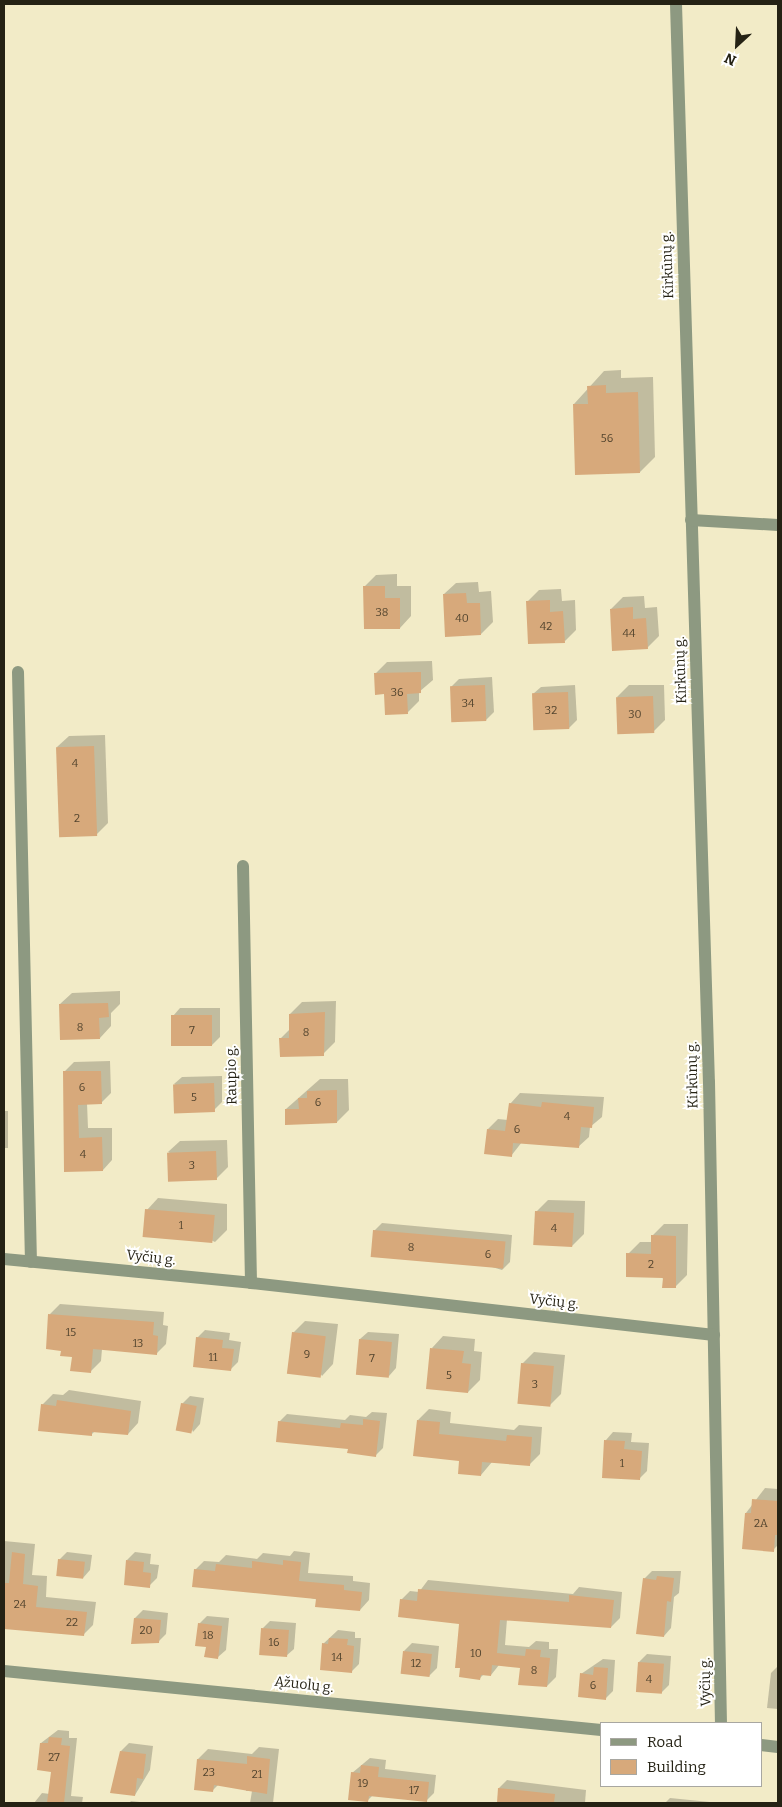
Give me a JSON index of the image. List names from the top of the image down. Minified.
{"streets":{"street":["Kirkūnų g.","Raupio g.","Vyčių g.","Ąžuolų g."]},"crossings":[["Kirkūnų g.","Vyčių g."],["Raupio g.","Vyčių g."]],"house_numbers":["56","38","40","42","44","36","34","32","30","4","2","8","7","8","6","5","6","4","6","4","3","1","4","8","6","2","15","13","9","11","7","5","3","1","2A","24","22","20","18","16","10","14","12","8","4","6","27","23","21","19","17"],"legend":["Road","Building"],"north":"bottom left"}
